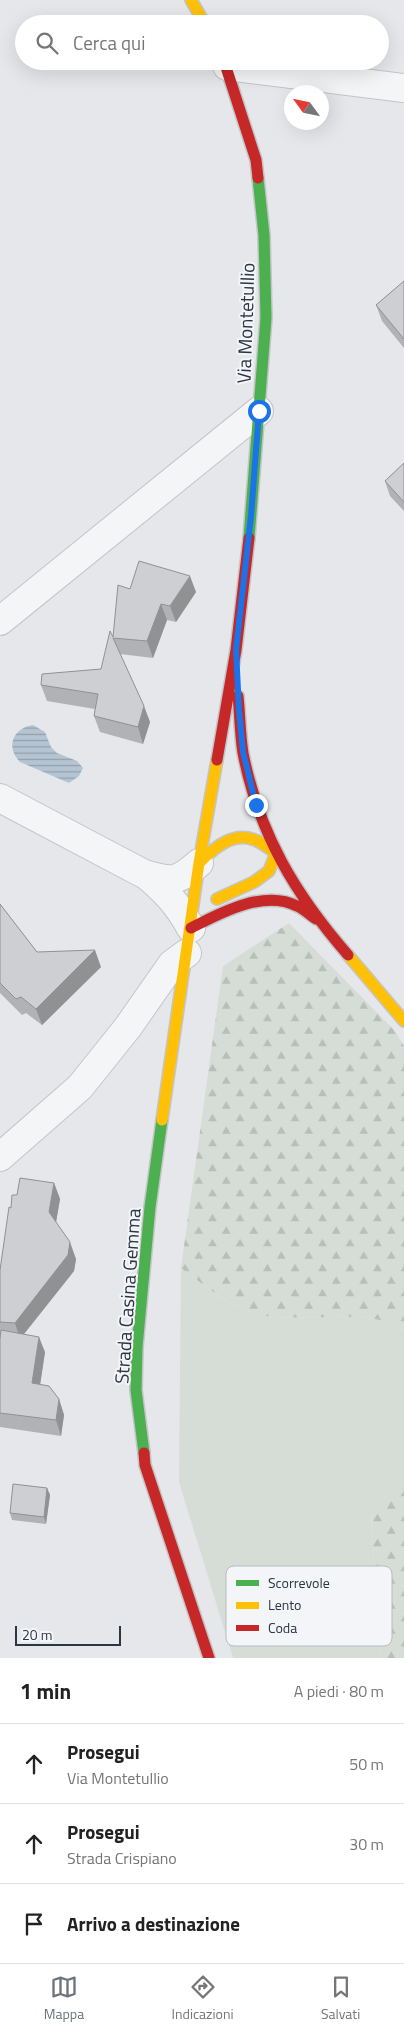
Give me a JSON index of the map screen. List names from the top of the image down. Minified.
{"streets":{"street":["Via Montetullio","Strada Casina Gemma"]},"crossings":[["Via Montetullio","Strada Casina Gemma"]],"legend":["Scorrevole","Lento","Coda"],"scale_bar":"20 m","north":"top left","page":{"search":"Cerca qui","scale":"20 m","heading":["1 min","A piedi · 80 m"],"list":[["Prosegui","Via Montetullio","50 m"],["Prosegui","Strada Crispiano","30 m"],"Arrivo a destinazione"],"nav":["Mappa","Indicazioni","Salvati"]}}
